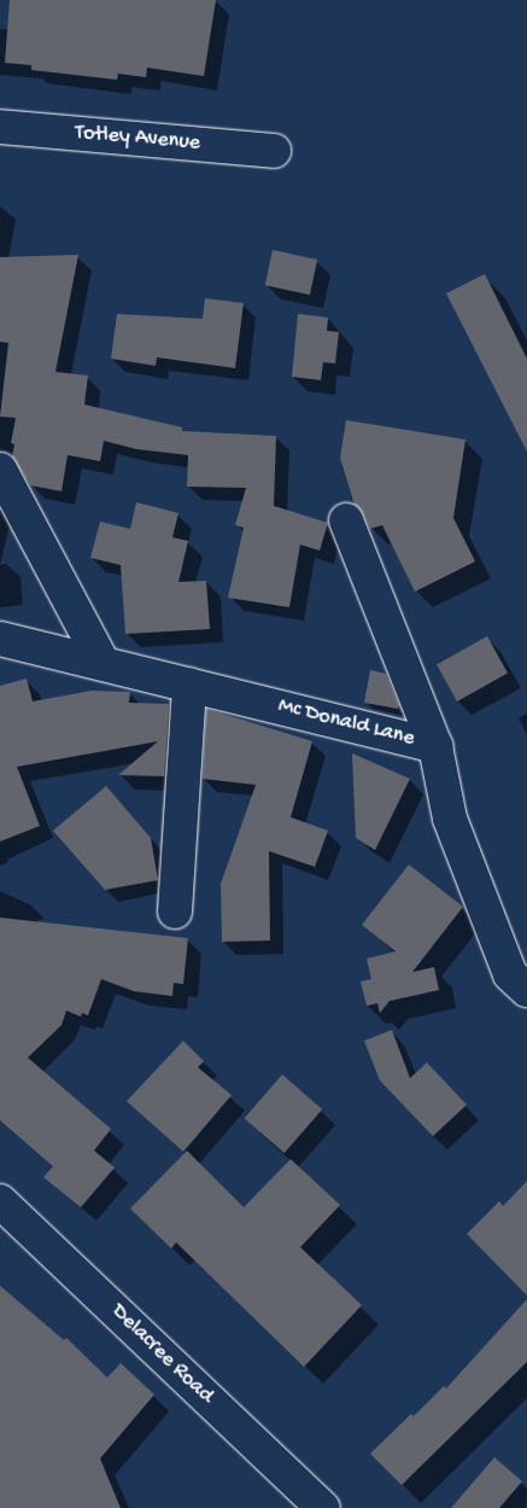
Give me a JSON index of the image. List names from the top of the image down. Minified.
{"streets":{"street":["Totley Avenue","Mc Donald Lane","Delacree Road"]}}
